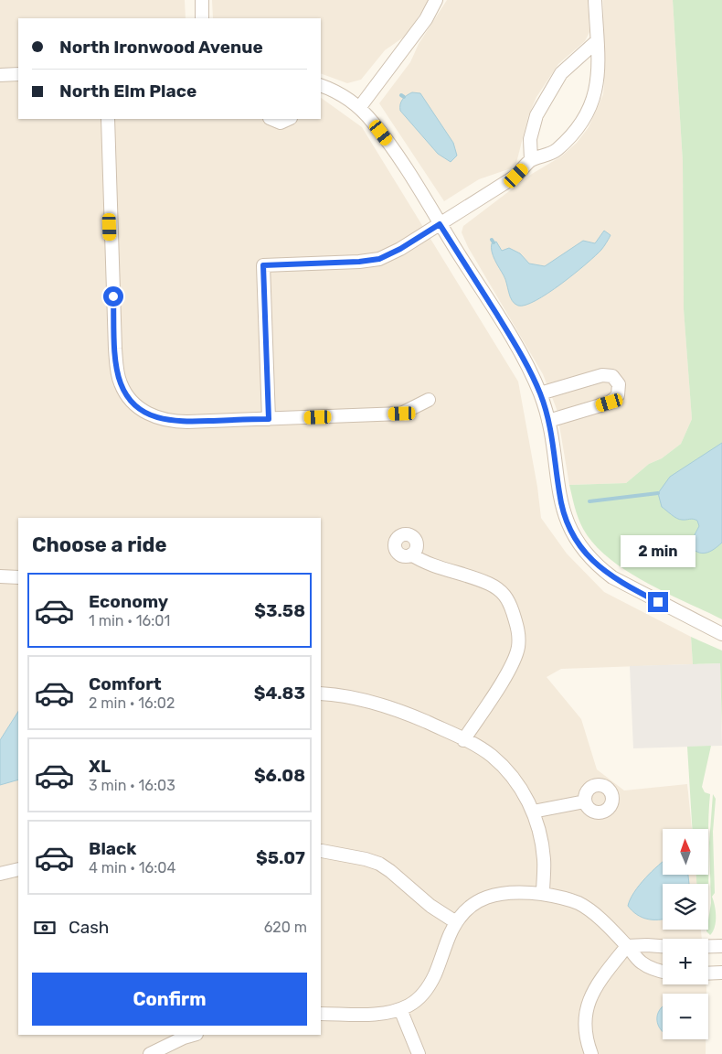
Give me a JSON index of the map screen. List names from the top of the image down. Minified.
{"north":"top","page":{"banner":["North Ironwood Avenue","North Elm Place"],"heading":"Choose a ride","bubble":"2 min","list":[{"name":"Economy","note":"1 min · 16:01","value":"$3.58"},{"name":"Comfort","note":"2 min · 16:02","value":"$4.83"},{"name":"XL","note":"3 min · 16:03","value":"$6.08"},{"name":"Black","note":"4 min · 16:04","value":"$5.07"}],"map_buttons":["+","−"],"pay":["Cash","620 m"],"buttons":"Confirm"}}
